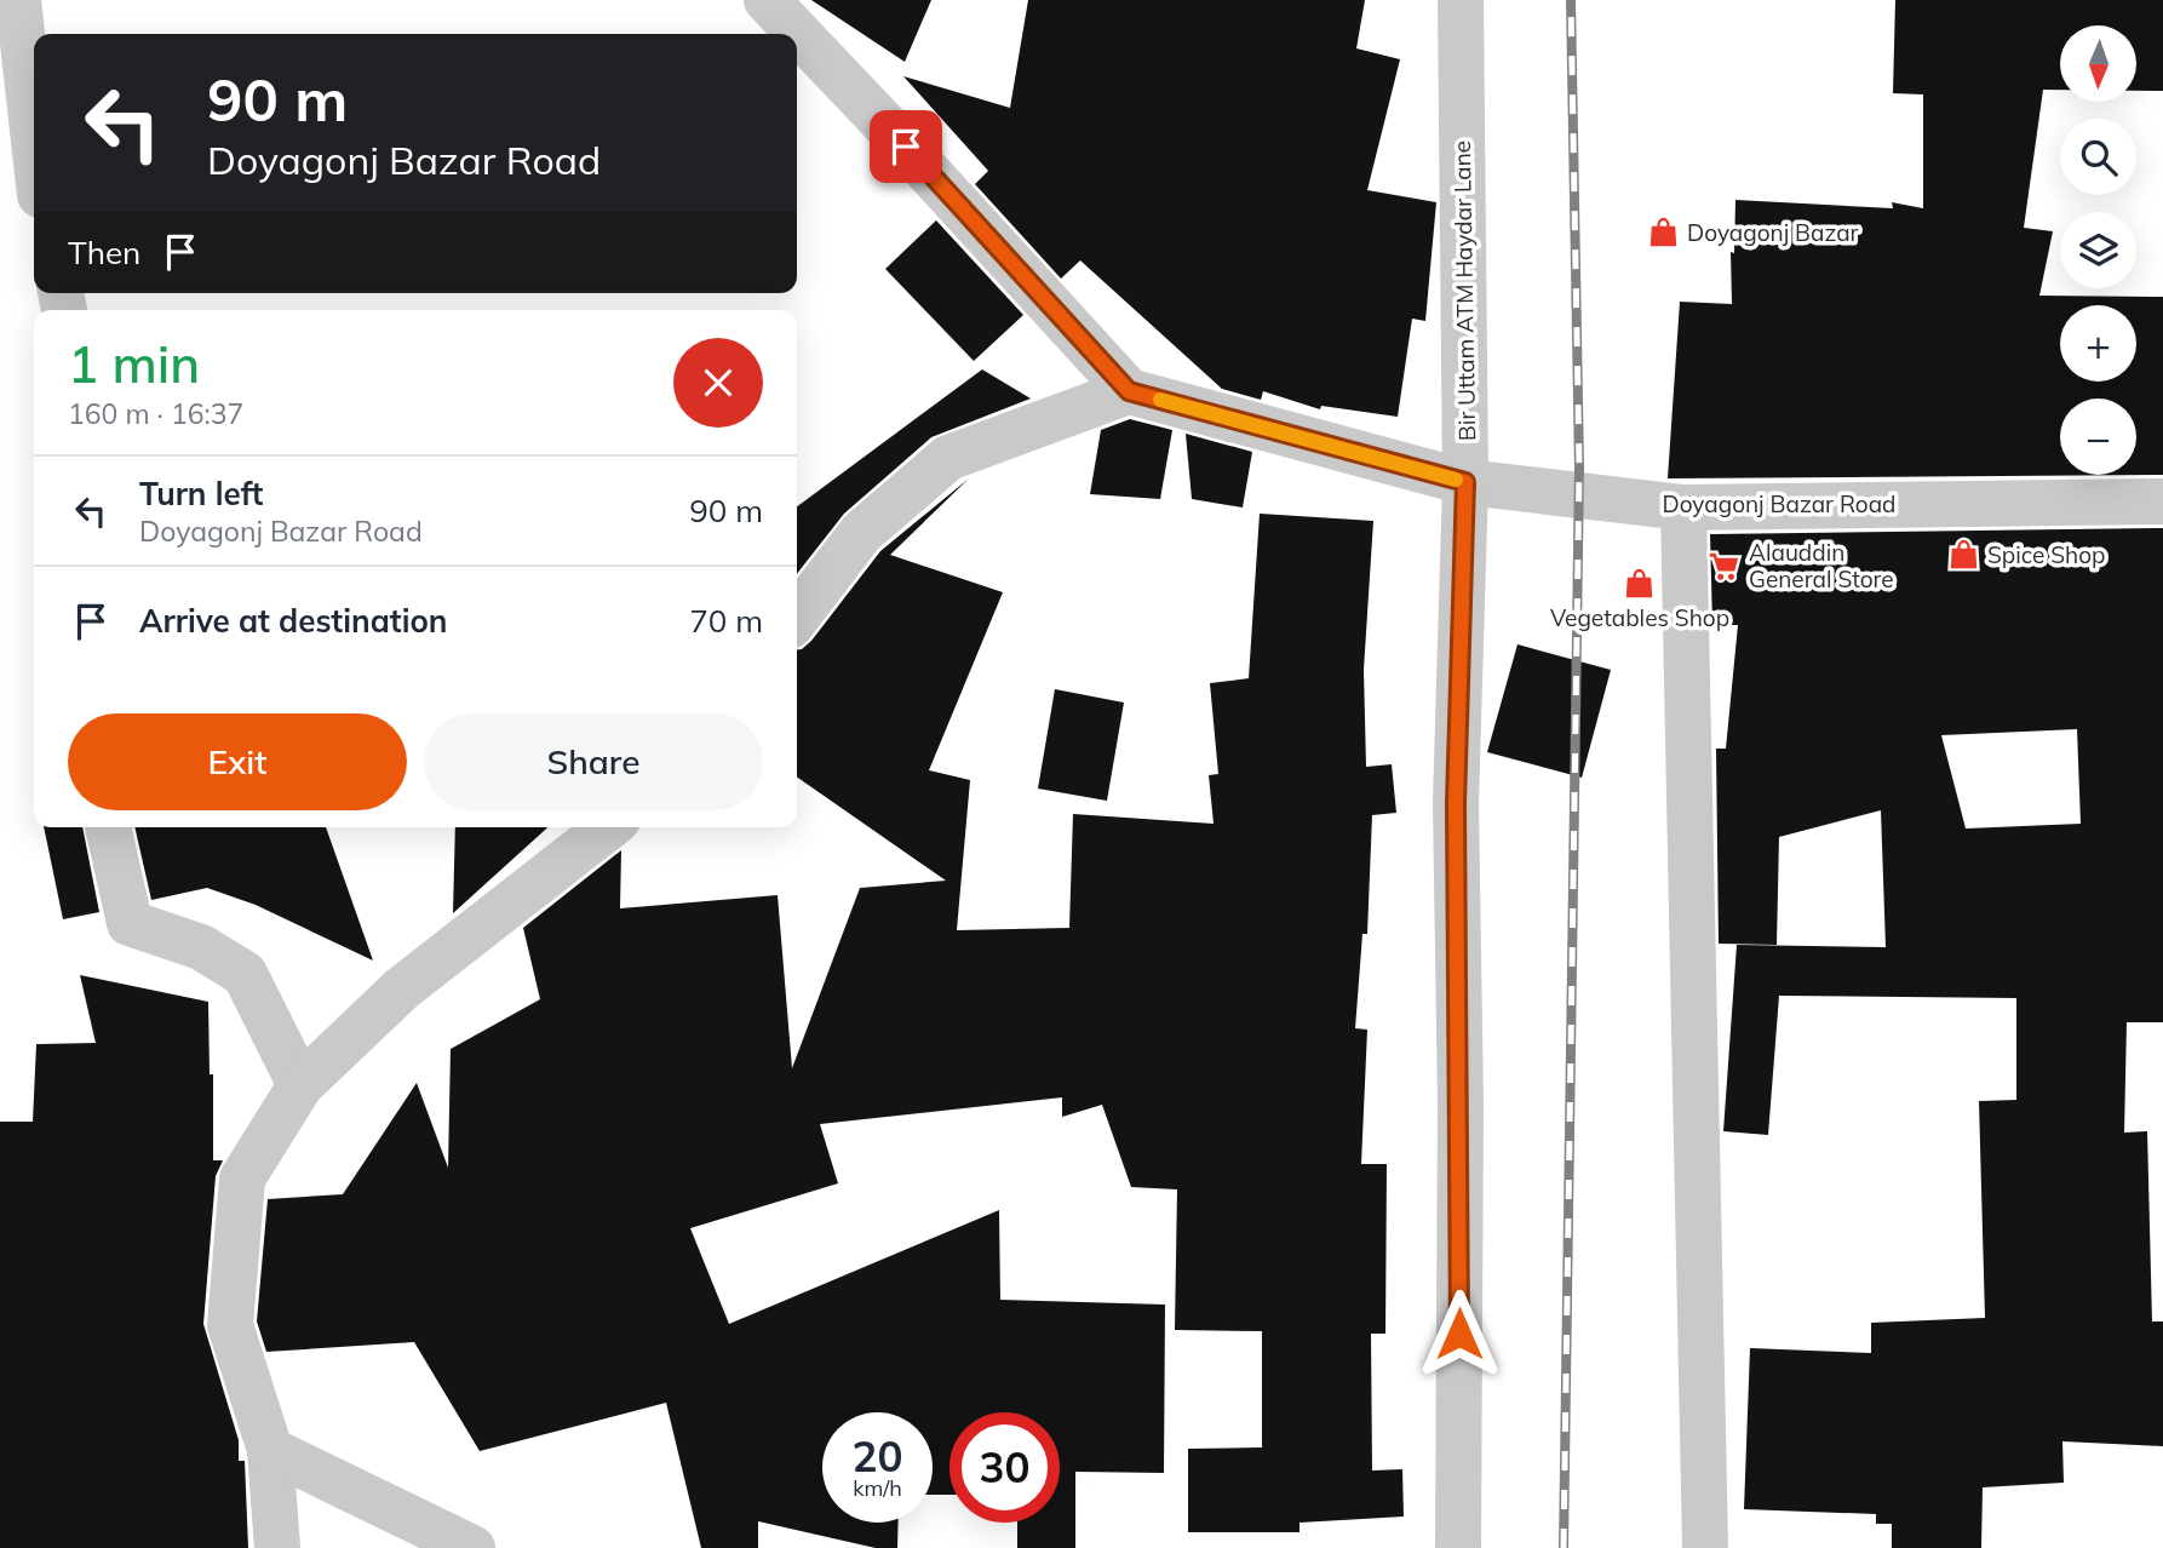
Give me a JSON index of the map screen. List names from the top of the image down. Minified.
{"streets":{"street":["Bir Uttam ATM Haydar Lane","Doyagonj Bazar Road"]},"crossings":[["Bir Uttam ATM Haydar Lane","Doyagonj Bazar Road"]],"places":{"shop":["Doyagonj Bazar","Spice Shop","Vegetables Shop"],"supermarket":["Alauddin General Store"]},"north":"bottom","page":{"map_buttons":["+","−"],"turn":["90 m","Doyagonj Bazar Road"],"then":"Then","heading":["1 min","160 m · 16:37"],"list":[{"name":"Turn left","note":"Doyagonj Bazar Road","value":"90 m"},{"name":"Arrive at destination","value":"70 m"}],"buttons":["Exit","Share"],"speed":"20 km/h","limit":"30"}}
